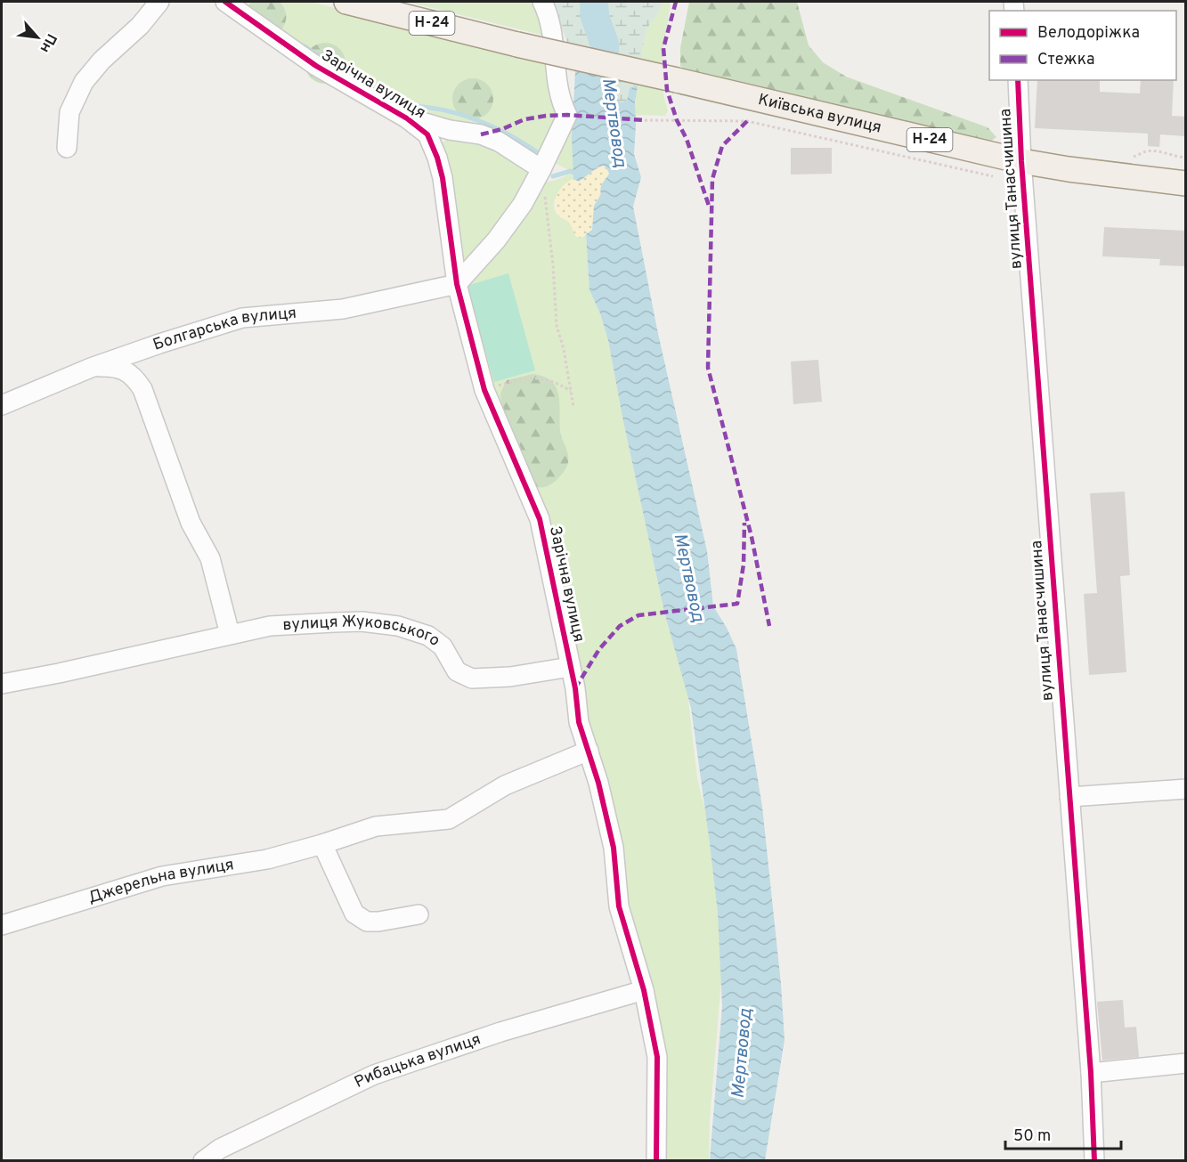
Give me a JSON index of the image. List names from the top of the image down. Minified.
{"streets":{"main road":["Н-24","Київська вулиця"],"street":["Зарічна вулиця","вулиця Танасчишина","Болгарська вулиця","вулиця Жуковського","Джерельна вулиця","Рибацька вулиця"]},"crossings":[["Зарічна вулиця","Болгарська вулиця"],["Зарічна вулиця","вулиця Жуковського"],["Зарічна вулиця","Джерельна вулиця"],["Зарічна вулиця","Рибацька вулиця"],["Київська вулиця","вулиця Танасчишина"]],"water":["Мертвовод"],"legend":["Велодоріжка","Стежка"],"scale_bar":"50 m","north":"bottom right"}
